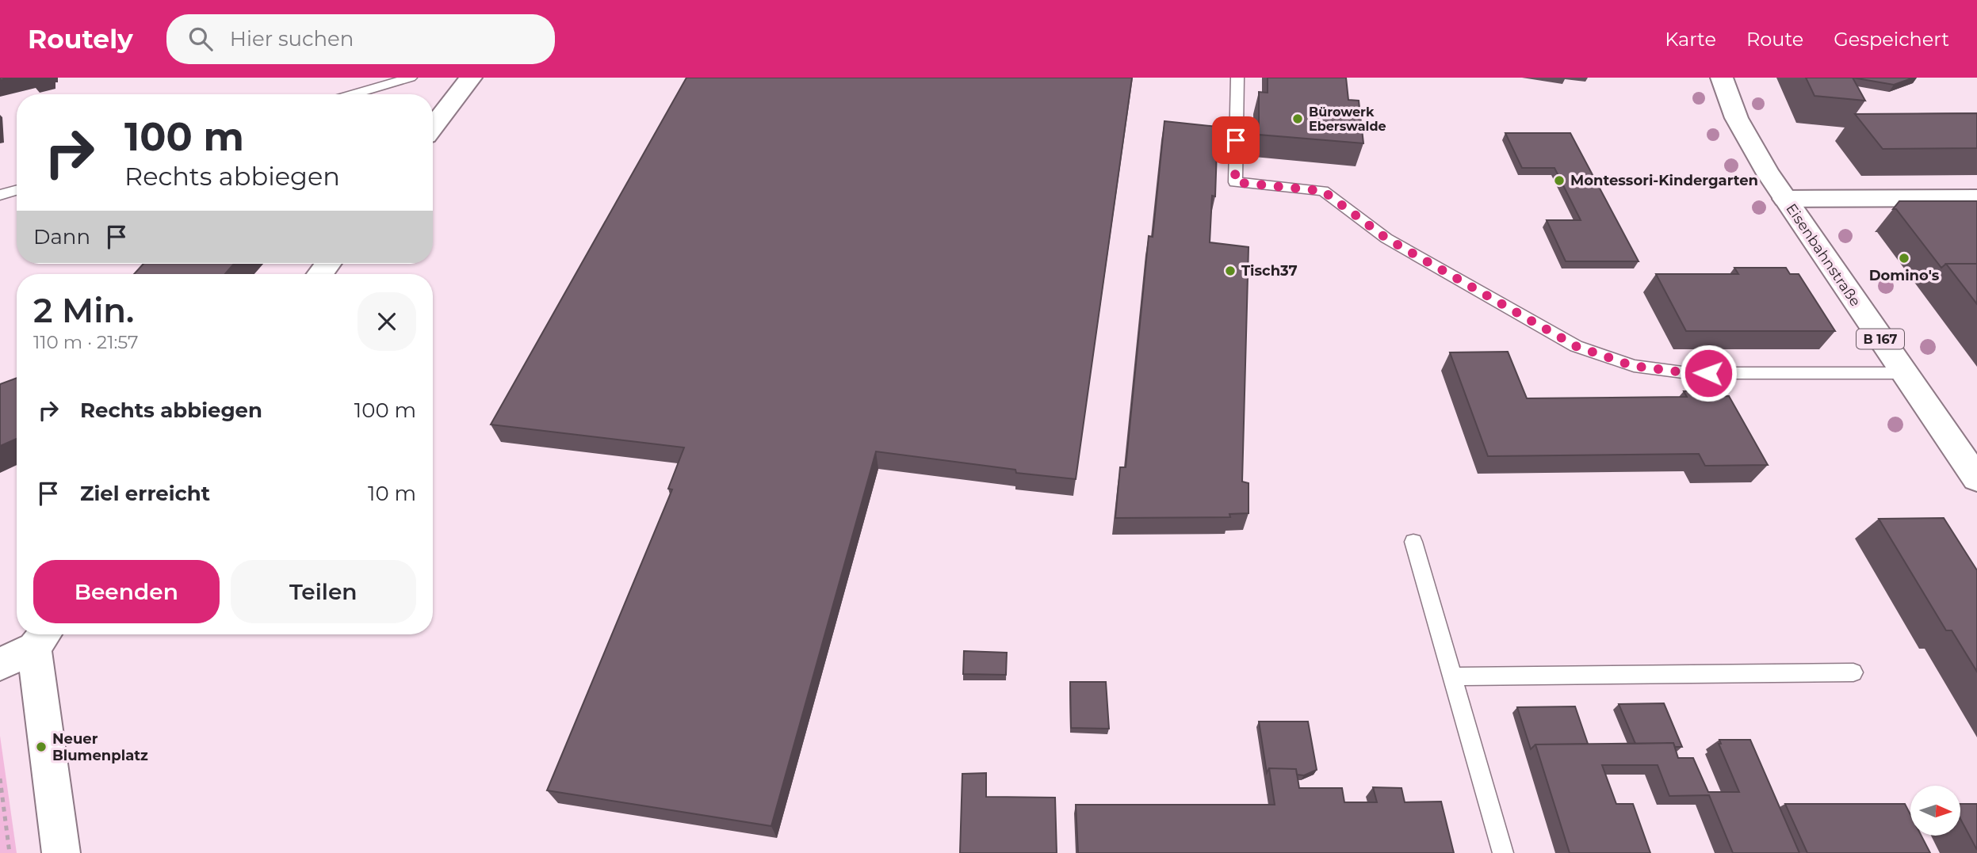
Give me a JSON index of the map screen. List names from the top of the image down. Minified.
{"streets":{"main road":["Eisenbahnstraße","B 167"]},"places":["Bürowerk Eberswalde","Montessori-Kindergarten","Domino's","Tisch37","Neuer Blumenplatz"],"north":"right","page":{"header":"Routely","search":"Hier suchen","nav":["Karte","Route","Gespeichert"],"turn":["100 m","Rechts abbiegen"],"then":"Dann","heading":["2 Min.","110 m · 21:57"],"list":[{"name":"Rechts abbiegen","value":"100 m"},{"name":"Ziel erreicht","value":"10 m"}],"buttons":["Beenden","Teilen"]}}
